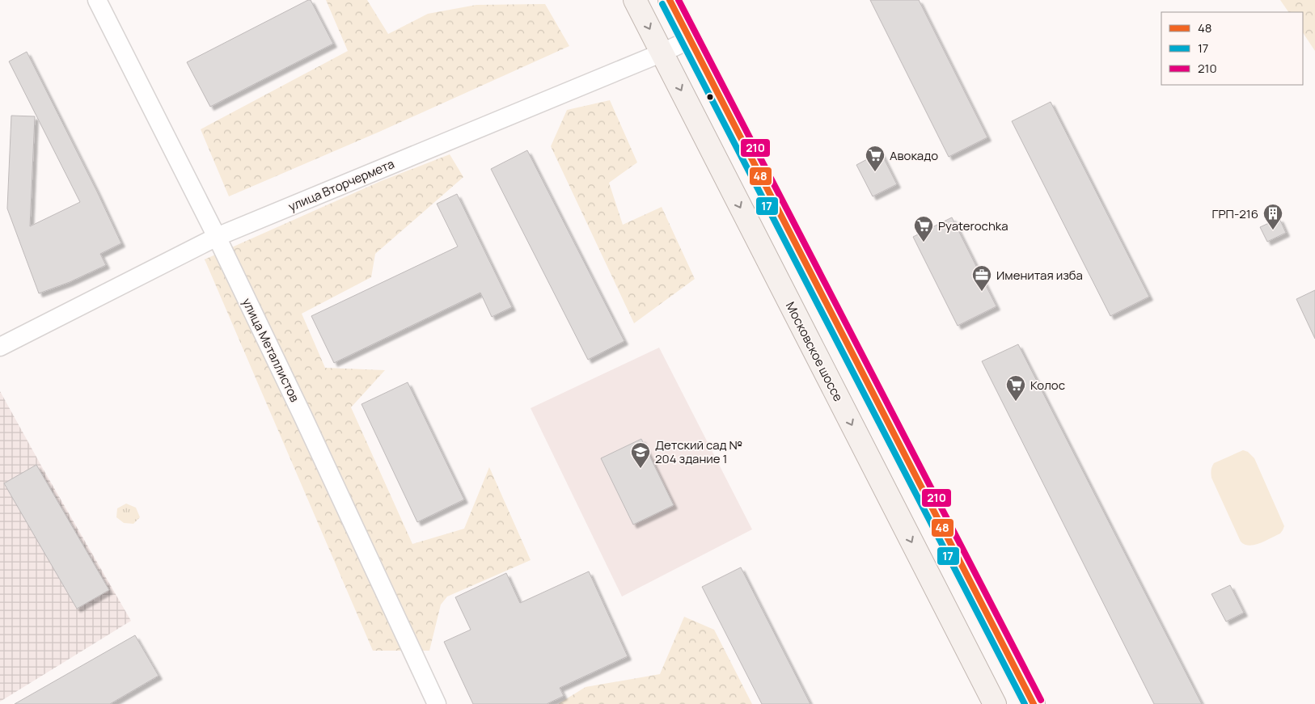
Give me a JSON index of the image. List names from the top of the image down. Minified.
{"streets":{"main road":["Московское шоссе"],"street":["улица Вторчермета","улица Металлистов"]},"crossings":[["улица Вторчермета","улица Металлистов"],["улица Вторчермета","Московское шоссе"]],"places":{"supermarket":["Авокадо","Pyaterochka","Колос"],"building":["ГРП-216"],"office":["Именитая изба"],"school or university":["Детский сад № 204 здание 1"]},"lines":["transit line 48","transit line 210","transit line 17"],"legend":["48","17","210"]}
